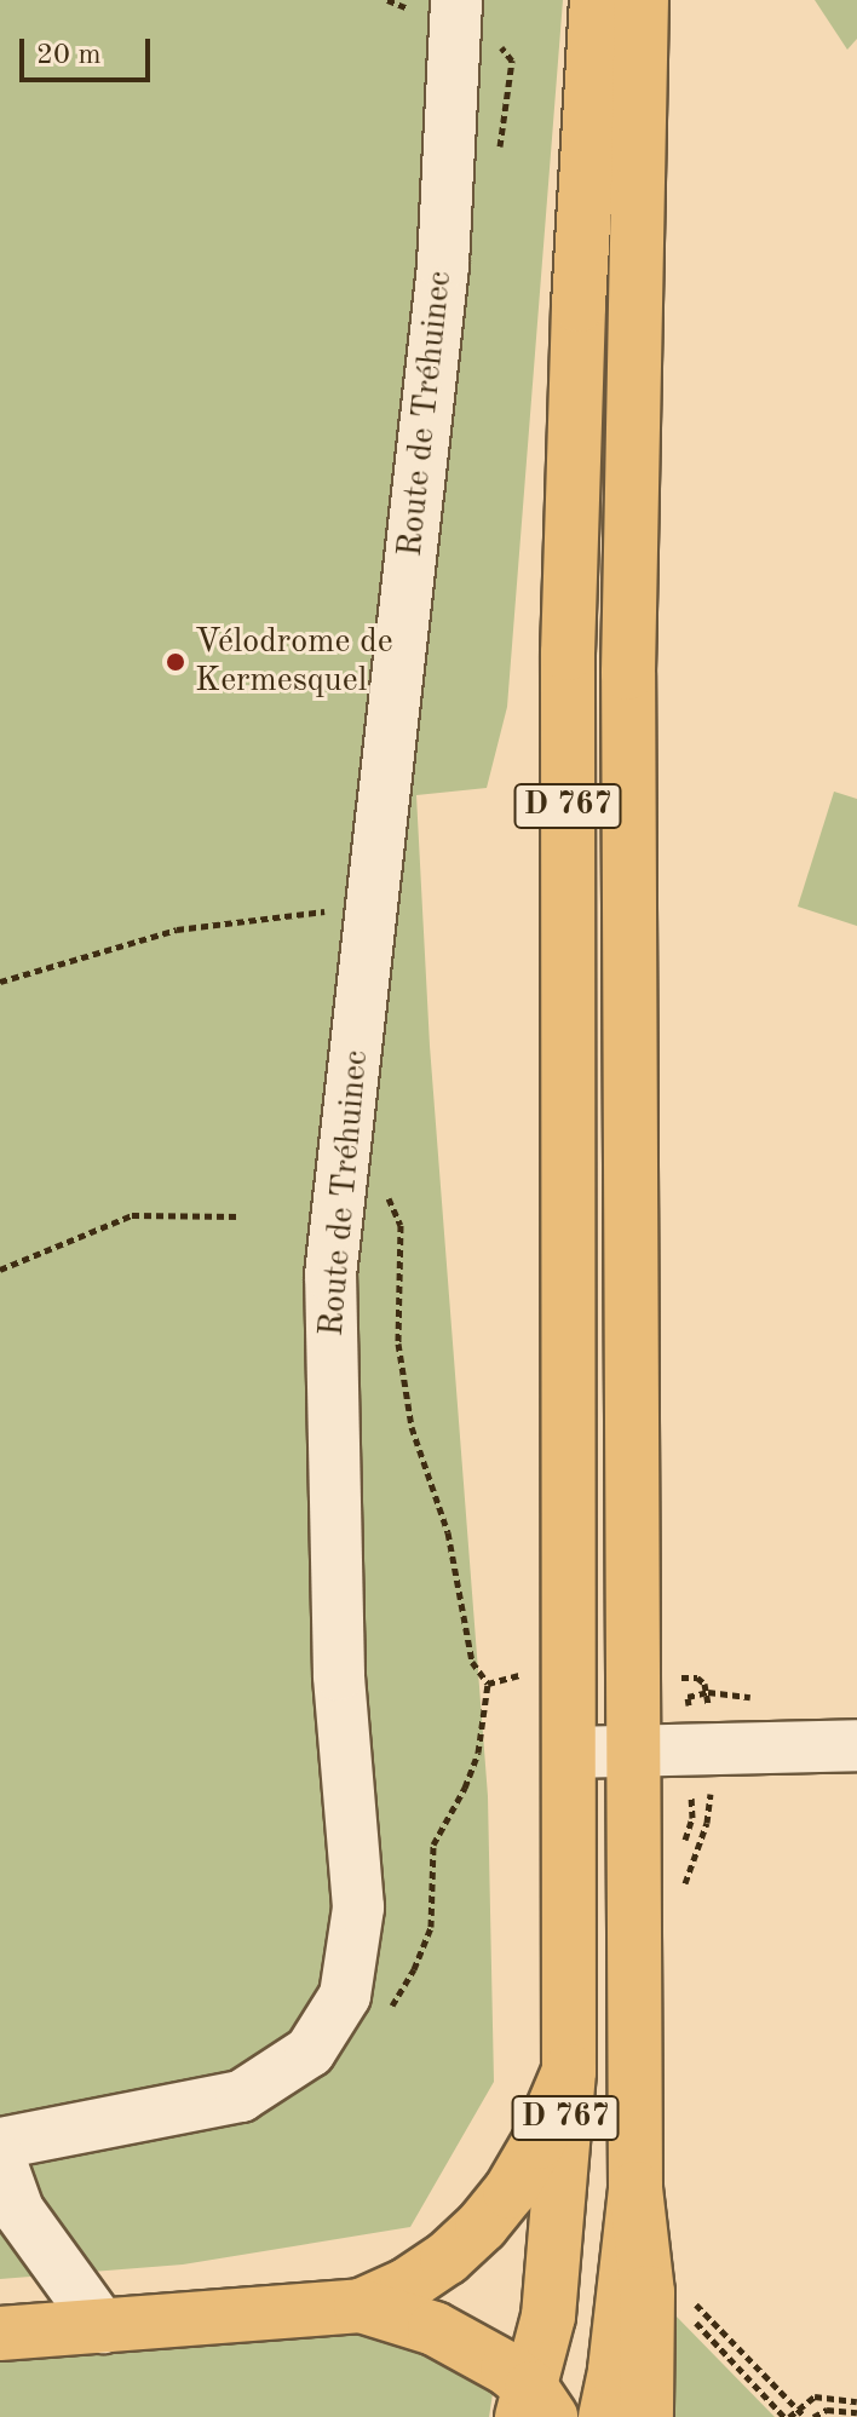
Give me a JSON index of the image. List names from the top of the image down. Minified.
{"streets":{"main road":["D 767"],"street":["Route de Tréhuinec"]},"places":["Vélodrome de Kermesquel"],"scale_bar":"20 m"}
